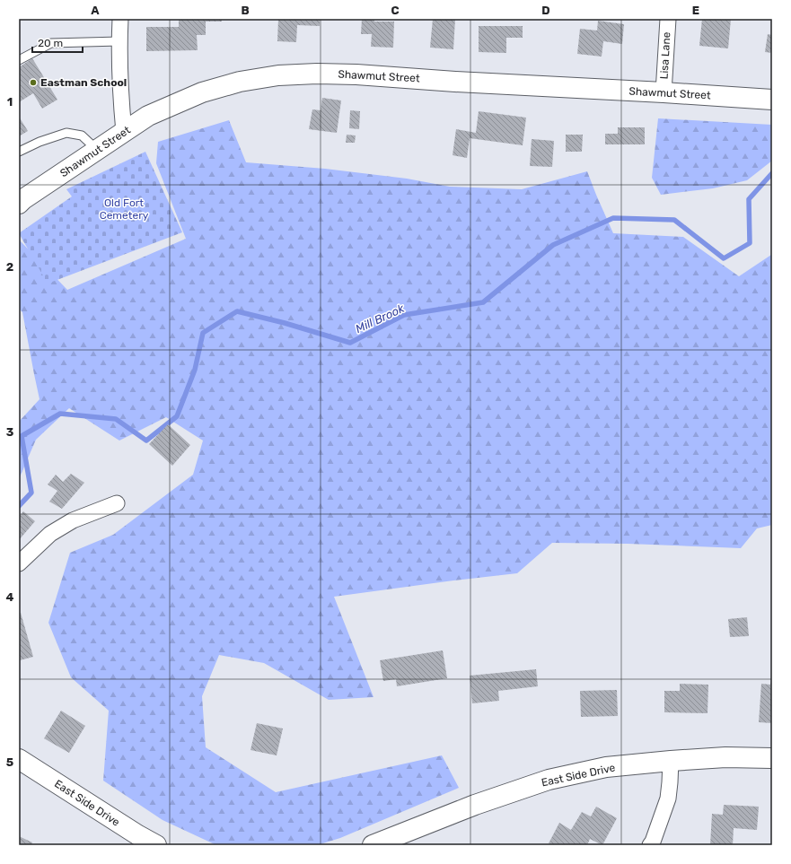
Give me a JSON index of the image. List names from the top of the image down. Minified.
{"streets":{"street":["Lisa Lane","Shawmut Street","East Side Drive"]},"crossings":[["Lisa Lane","Shawmut Street"]],"water":["Mill Brook"],"parks":["Old Fort Cemetery"],"places":["Eastman School"],"scale_bar":"20 m","grid":{"columns":["A","B","C","D","E"],"rows":["1","2","3","4","5"]}}
